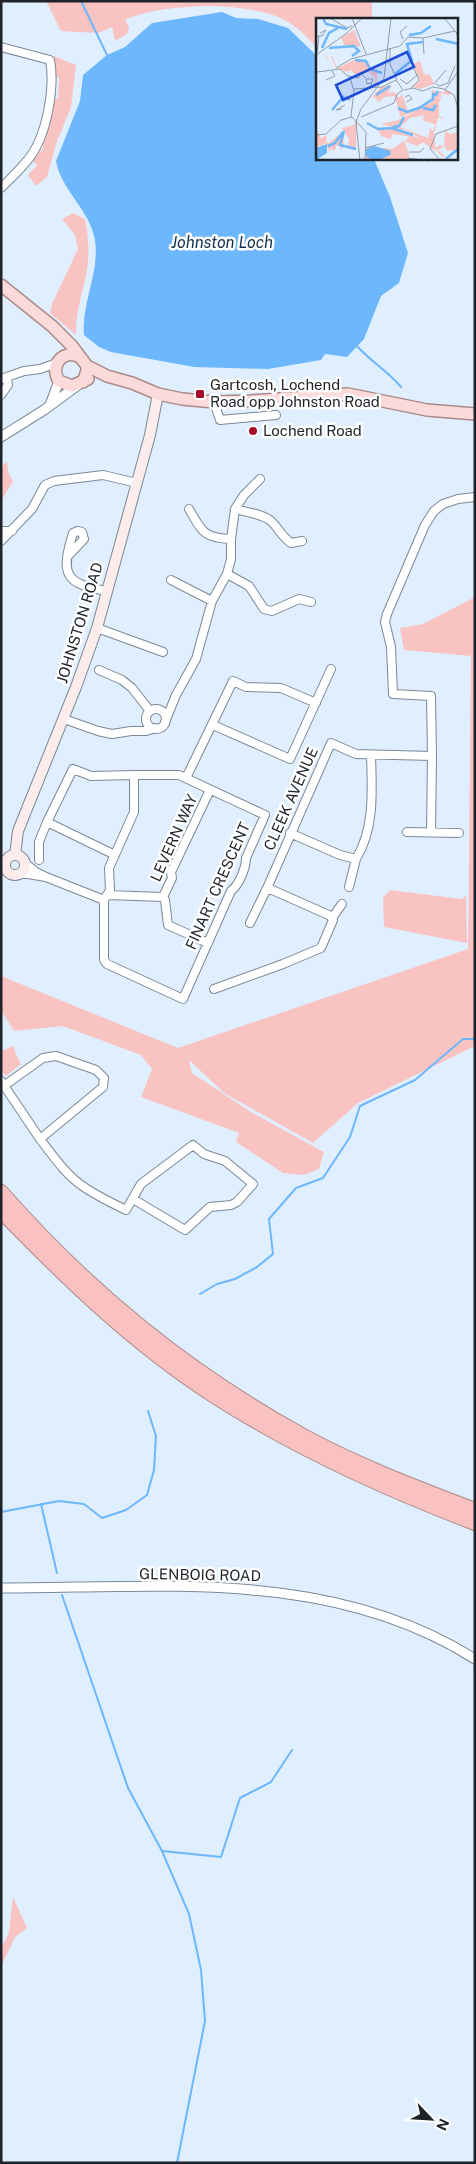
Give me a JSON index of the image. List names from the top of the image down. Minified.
{"streets":{"main road":["JOHNSTON ROAD"],"street":["CLEEK AVENUE","LEVERN WAY","FINART CRESCENT","GLENBOIG ROAD"]},"crossings":[["LEVERN WAY","FINART CRESCENT"]],"water":["Johnston Loch"],"places":{"transit":["Gartcosh, Lochend Road opp Johnston Road"],"other":["Lochend Road"]},"north":"bottom right"}
